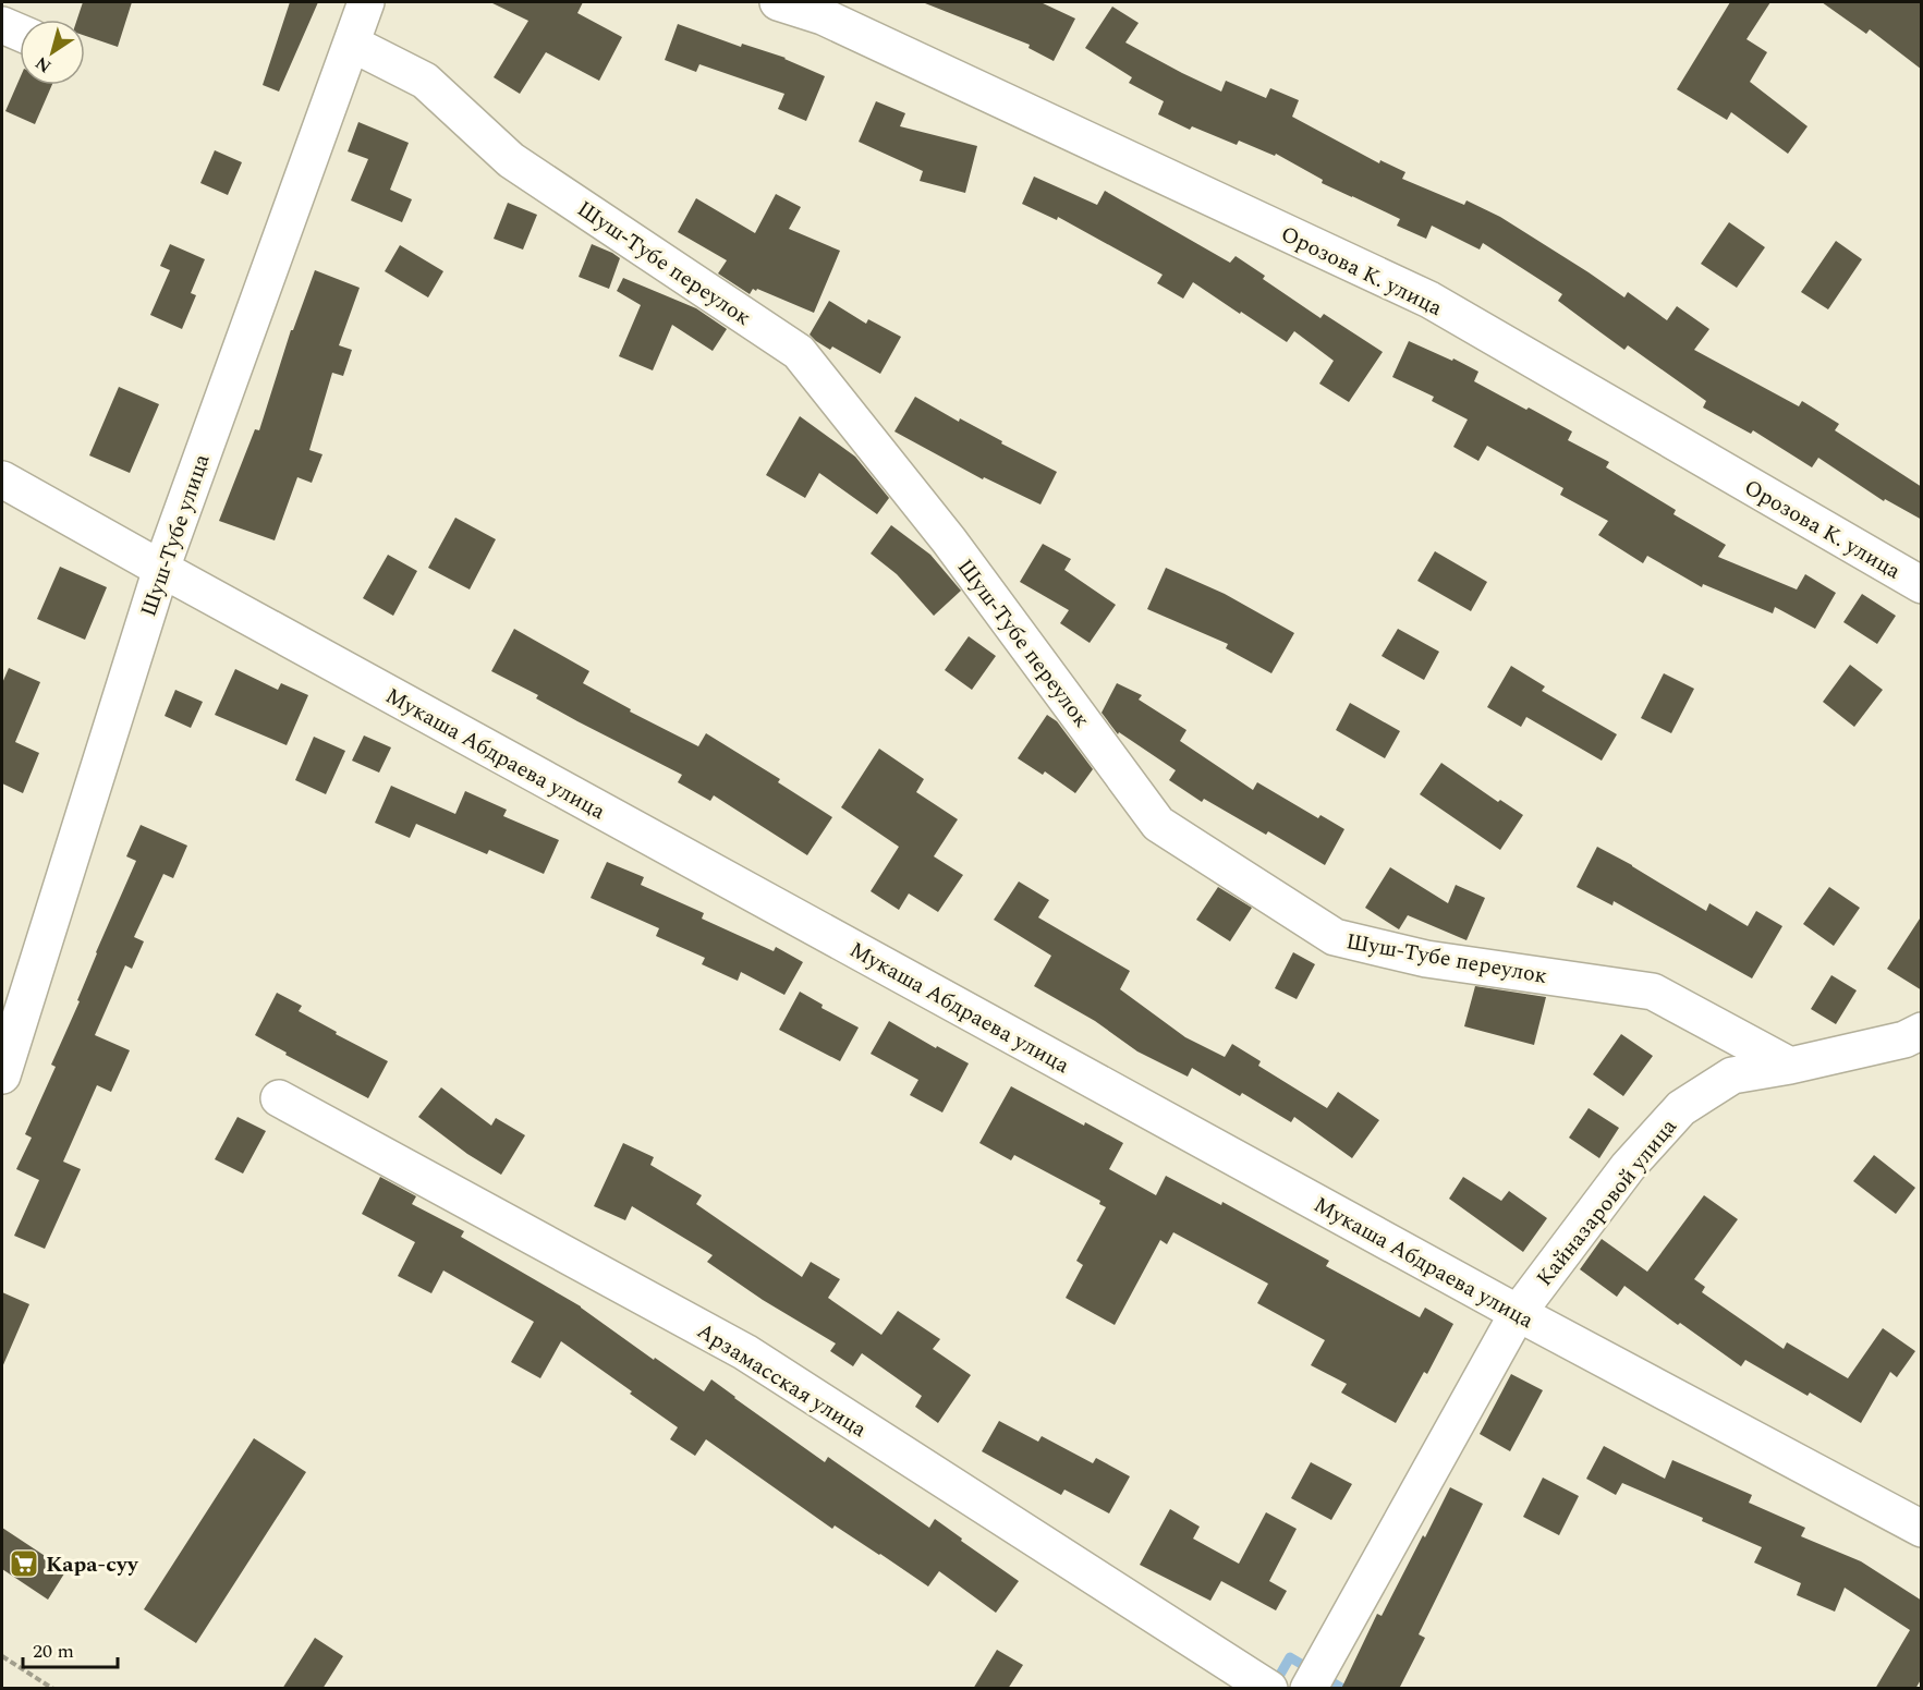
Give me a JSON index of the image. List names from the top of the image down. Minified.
{"streets":{"street":["Шуш-Тубе переулок","Орозова К. улица","Шуш-Тубе улица","Мукаша Абдраева улица","Кайназаровой улица","Арзамасская улица"]},"crossings":[["Шуш-Тубе переулок","Шуш-Тубе улица"],["Шуш-Тубе переулок","Кайназаровой улица"],["Шуш-Тубе улица","Мукаша Абдраева улица"],["Мукаша Абдраева улица","Кайназаровой улица"]],"places":{"supermarket":["Кара-суу"]},"scale_bar":"20 m","north":"bottom left"}
